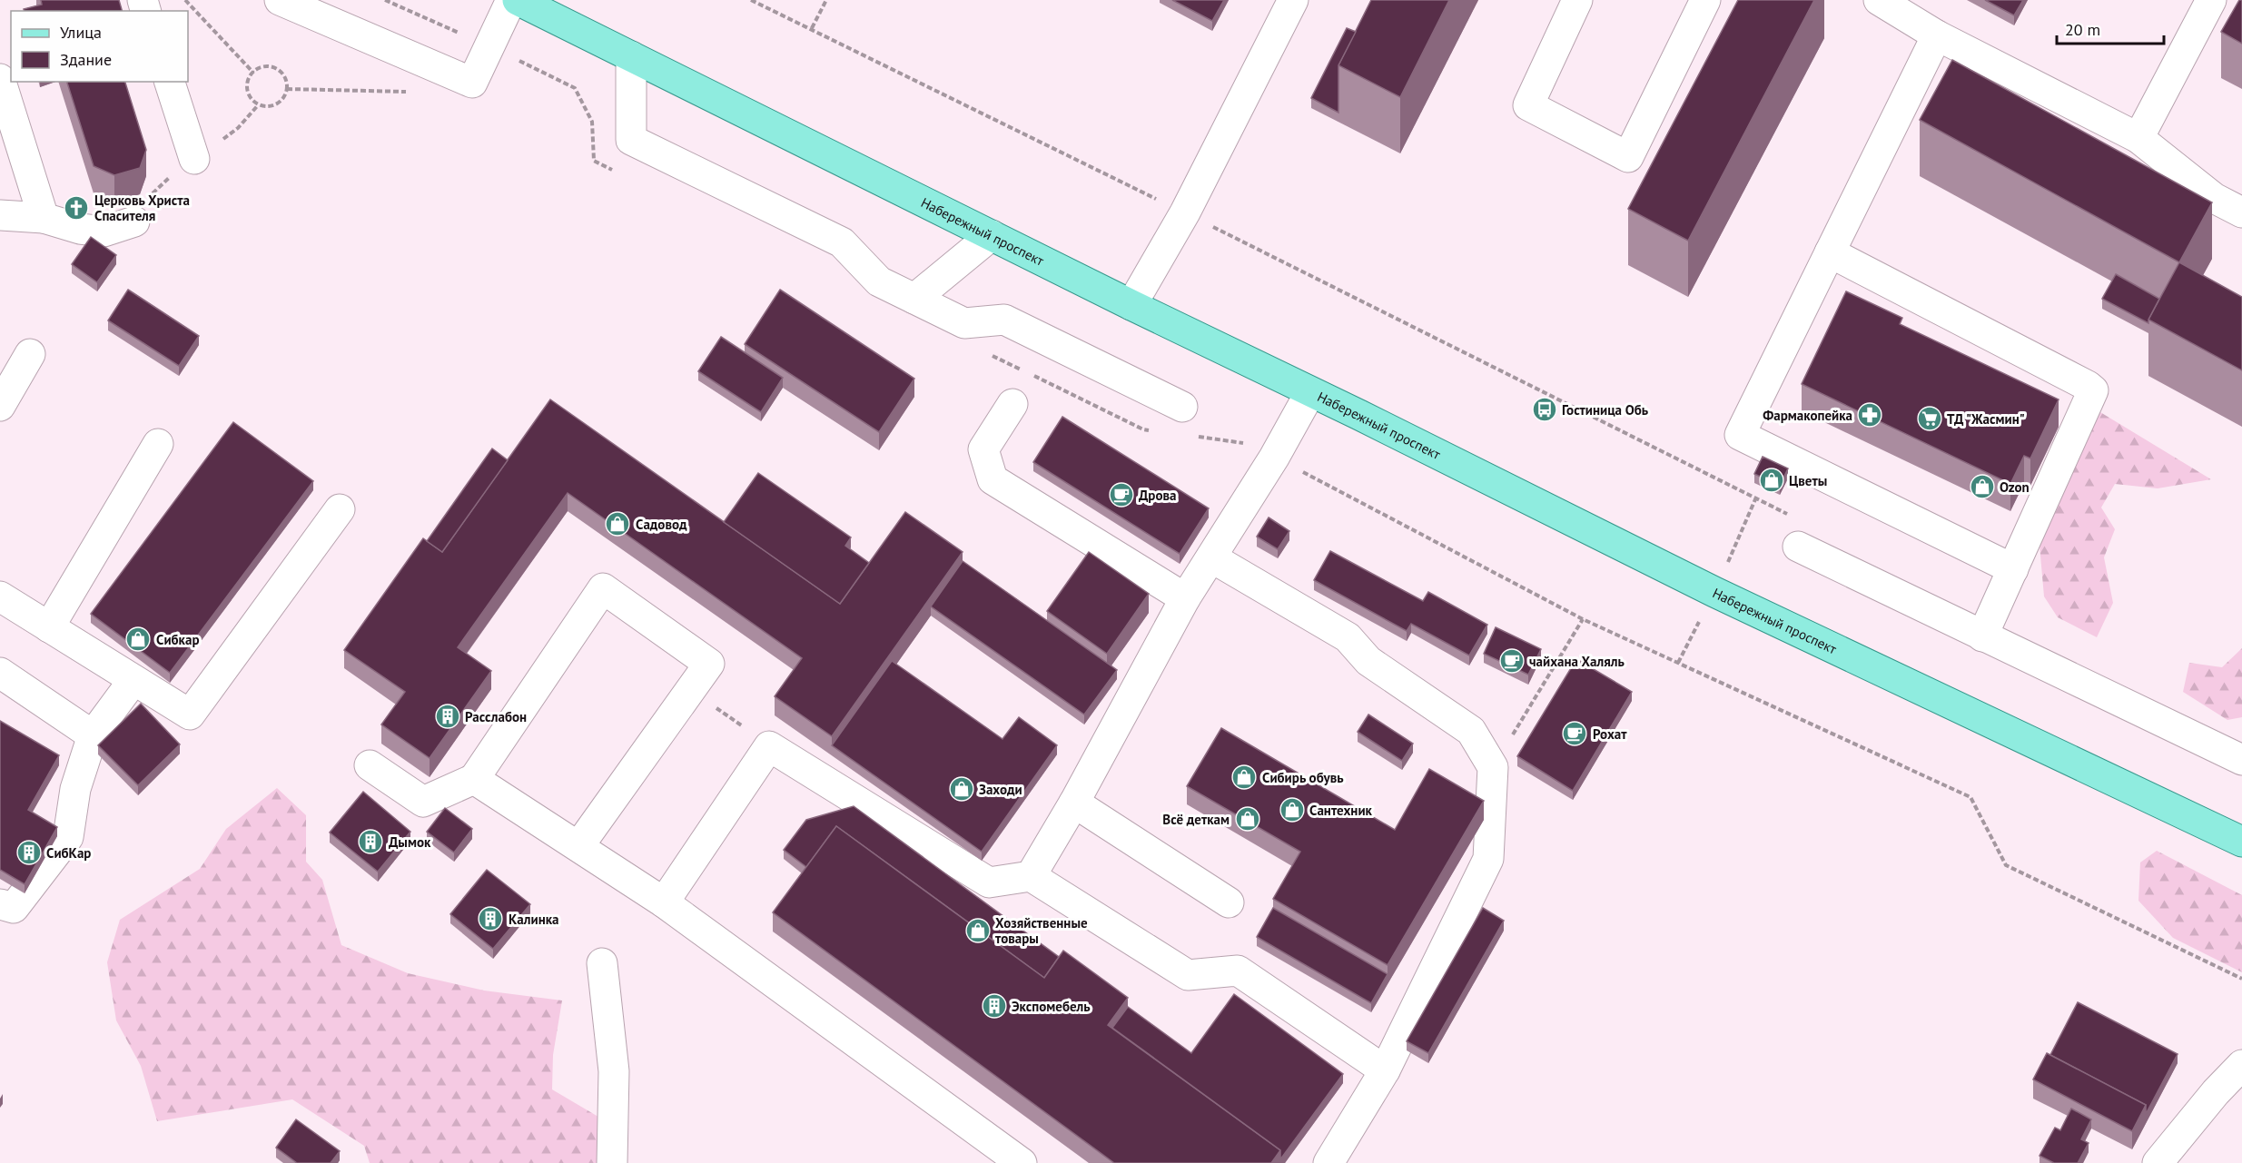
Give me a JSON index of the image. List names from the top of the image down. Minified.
{"streets":{"main road":["Набережный проспект"]},"places":{"church":["Церковь Христа Спасителя"],"bus stop":["Гостиница Обь"],"pharmacy":["Фармакопейка"],"supermarket":["ТД \"Жасмин\""],"shop":["Цветы","Ozon","Садовод","Сибкар","Сибирь обувь","Заходи","Сантехник","Всё деткам","Хозяйственные товары"],"cafe":["Дрова","чайхана Халяль","Рохат"],"building":["Расслабон","Дымок","СибКар","Калинка","Экспомебель"]},"legend":["Улица","Здание"],"scale_bar":"20 m"}
